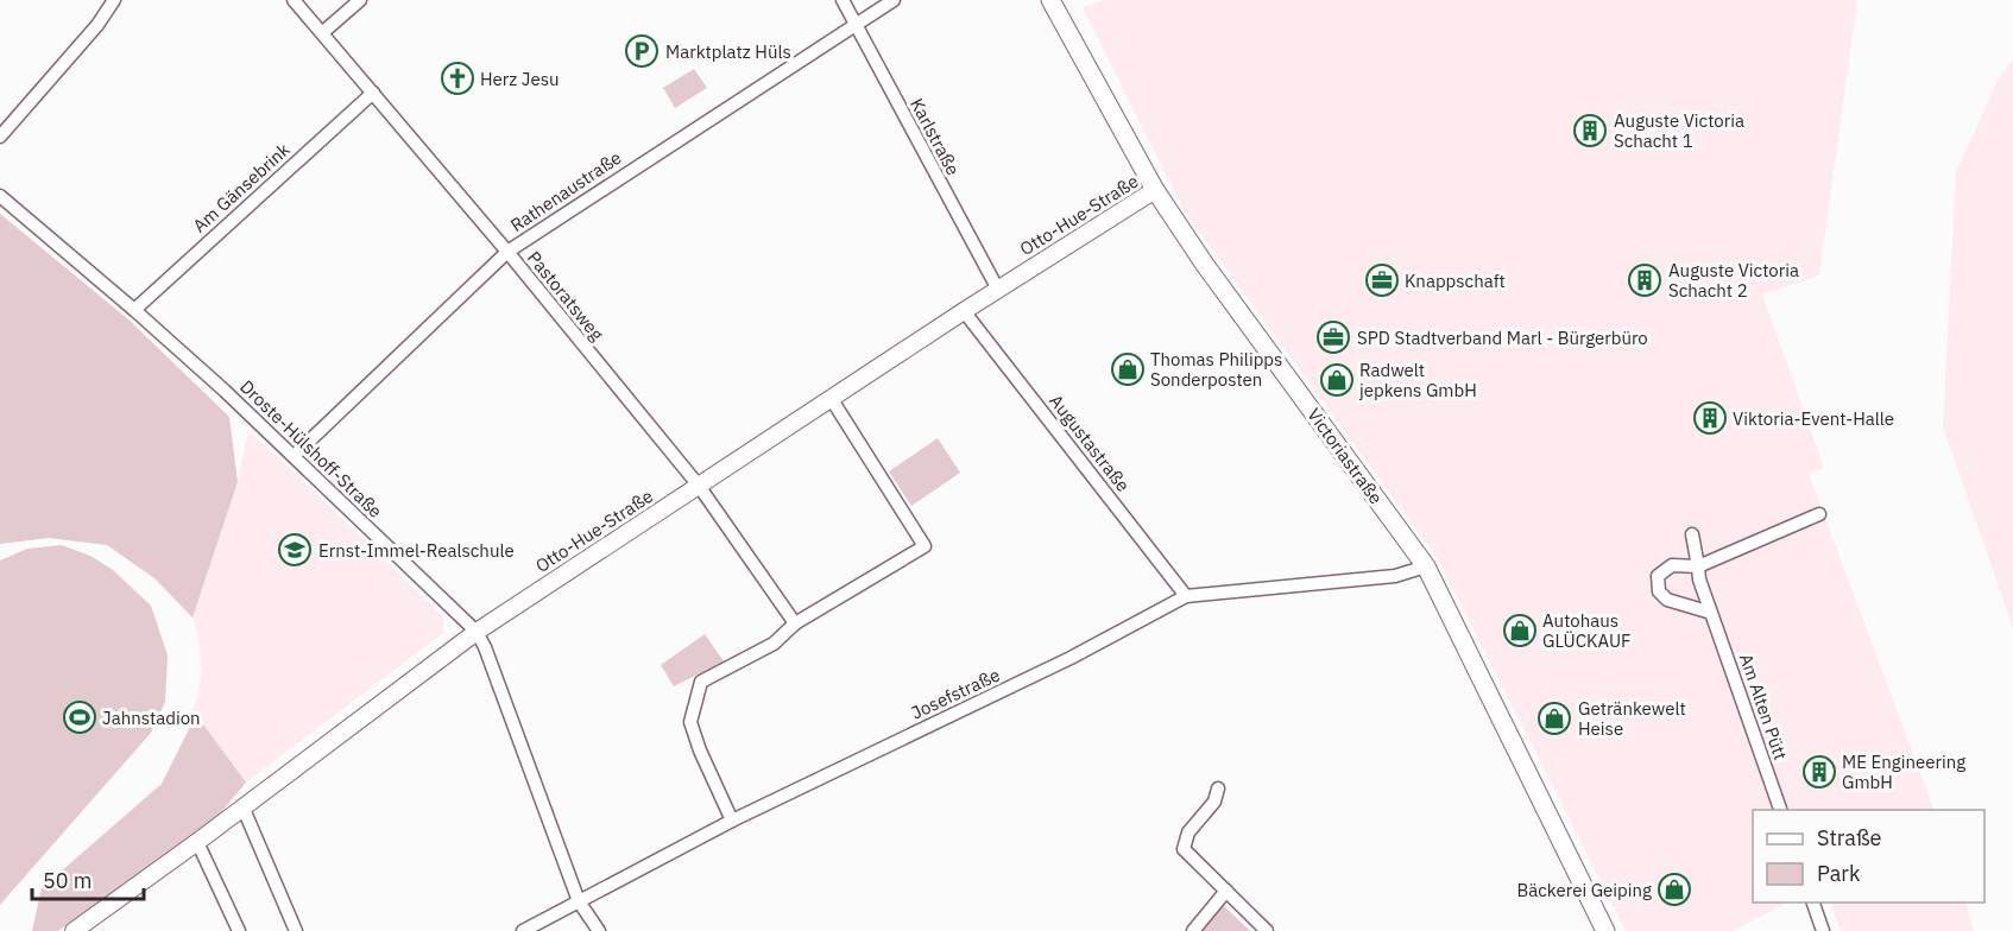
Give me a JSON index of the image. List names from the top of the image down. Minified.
{"streets":{"main road":["Victoriastraße"],"street":["Karlstraße","Am Gänsebrink","Rathenaustraße","Otto-Hue-Straße","Pastoratsweg","Augustastraße","Droste-Hülshoff-Straße","Josefstraße","Am Alten Pütt"]},"crossings":[["Karlstraße","Rathenaustraße"],["Karlstraße","Otto-Hue-Straße"],["Am Gänsebrink","Pastoratsweg"],["Am Gänsebrink","Droste-Hülshoff-Straße"],["Rathenaustraße","Pastoratsweg"],["Rathenaustraße","Droste-Hülshoff-Straße"],["Otto-Hue-Straße","Pastoratsweg"],["Otto-Hue-Straße","Augustastraße"],["Otto-Hue-Straße","Droste-Hülshoff-Straße"],["Otto-Hue-Straße","Victoriastraße"],["Augustastraße","Josefstraße"],["Droste-Hülshoff-Straße","Josefstraße"],["Victoriastraße","Josefstraße"]],"places":{"parking":["Marktplatz Hüls"],"church":["Herz Jesu"],"building":["Auguste Victoria Schacht 1","Auguste Victoria Schacht 2","Viktoria-Event-Halle","ME Engineering GmbH"],"office":["Knappschaft","SPD Stadtverband Marl - Bürgerbüro"],"shop":["Thomas Philipps Sonderposten","Radwelt jepkens GmbH","Autohaus GLÜCKAUF","Getränkewelt Heise","Bäckerei Geiping"],"school or university":["Ernst-Immel-Realschule"],"sports":["Jahnstadion"]},"legend":["Straße","Park"],"scale_bar":"50 m"}
